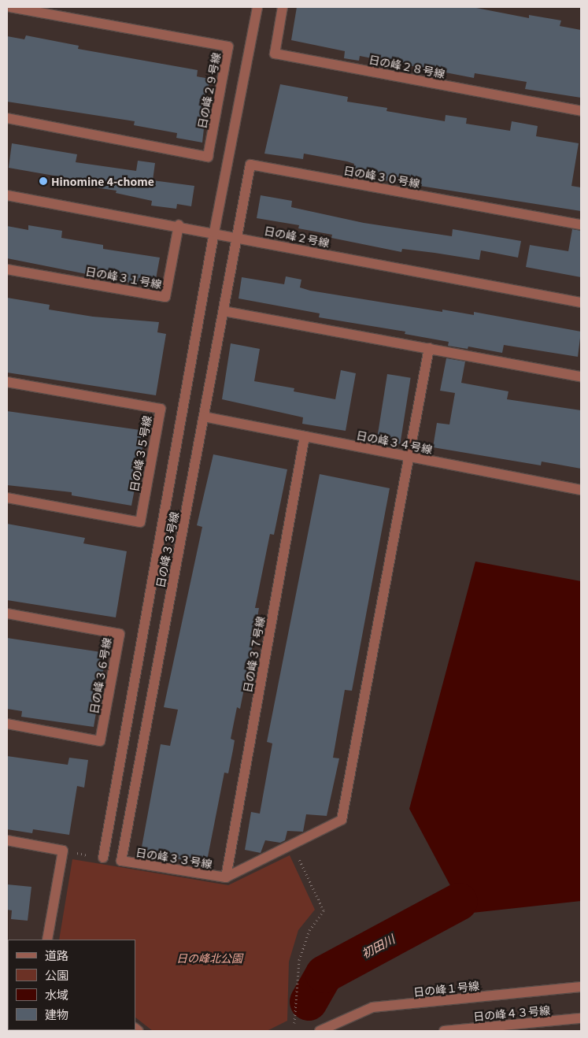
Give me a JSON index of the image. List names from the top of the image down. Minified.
{"streets":{"street":["日の峰２８号線","日の峰２９号線","日の峰３０号線","日の峰２号線","日の峰３１号線","日の峰３４号線","日の峰３５号線","日の峰３３号線","日の峰３７号線","日の峰３６号線","日の峰１号線","日の峰４３号線"]},"crossings":[["日の峰３０号線","日の峰２号線"],["日の峰３０号線","日の峰３３号線"],["日の峰２号線","日の峰３１号線"],["日の峰２号線","日の峰３３号線"],["日の峰３４号線","日の峰３３号線"],["日の峰３４号線","日の峰３７号線"],["日の峰３３号線","日の峰３７号線"]],"water":["初田川"],"parks":["日の峰北公園"],"places":["Hinomine 4-chome"],"legend":["道路","公園","水域","建物"]}
